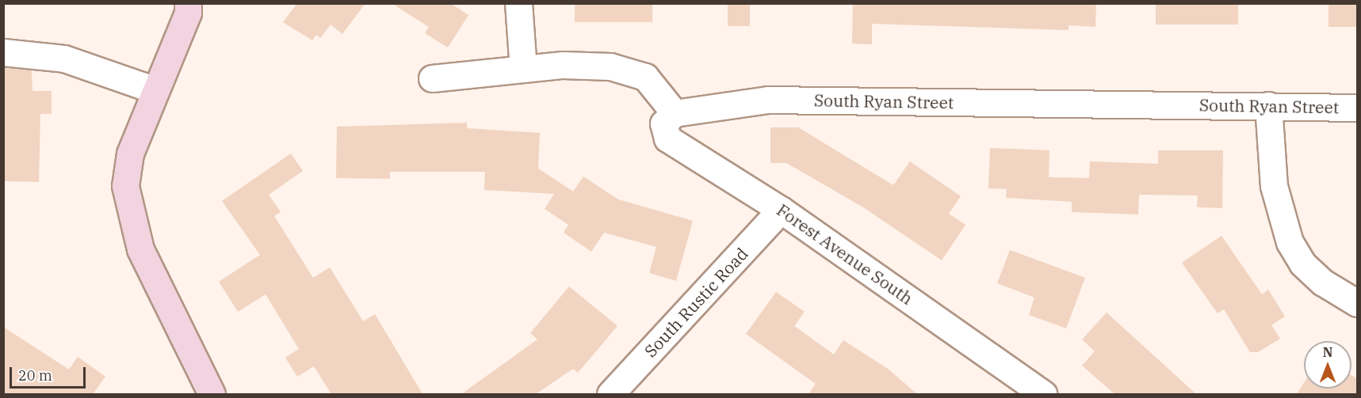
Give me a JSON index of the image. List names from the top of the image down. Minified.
{"streets":{"street":["South Ryan Street","Forest Avenue South","South Rustic Road"]},"crossings":[["South Ryan Street","Forest Avenue South"],["Forest Avenue South","South Rustic Road"]],"scale_bar":"20 m","north":"top"}
